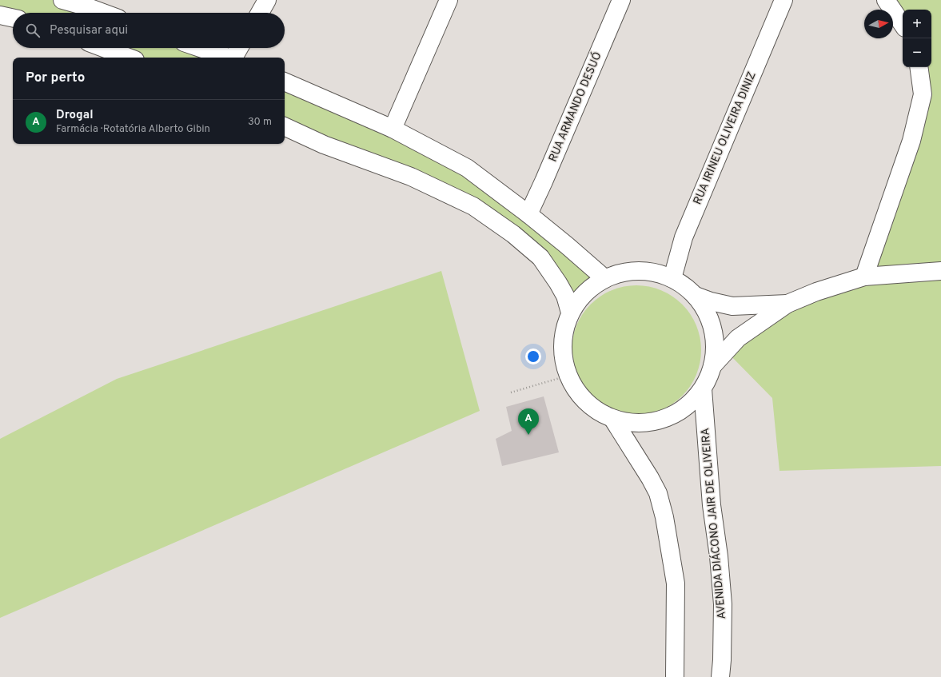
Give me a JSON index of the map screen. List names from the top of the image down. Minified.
{"streets":{"main road":["RUA ARMANDO DESUÓ","RUA IRINEU OLIVEIRA DINIZ","AVENIDA DIÁCONO JAIR DE OLIVEIRA"]},"north":"right","page":{"map_buttons":["+","−"],"search":"Pesquisar aqui","heading":"Por perto","list":[{"mark":"A","name":"Drogal","note":"Farmácia · Rotatória Alberto Gibin","value":"30 m"}],"pins":"A"}}
